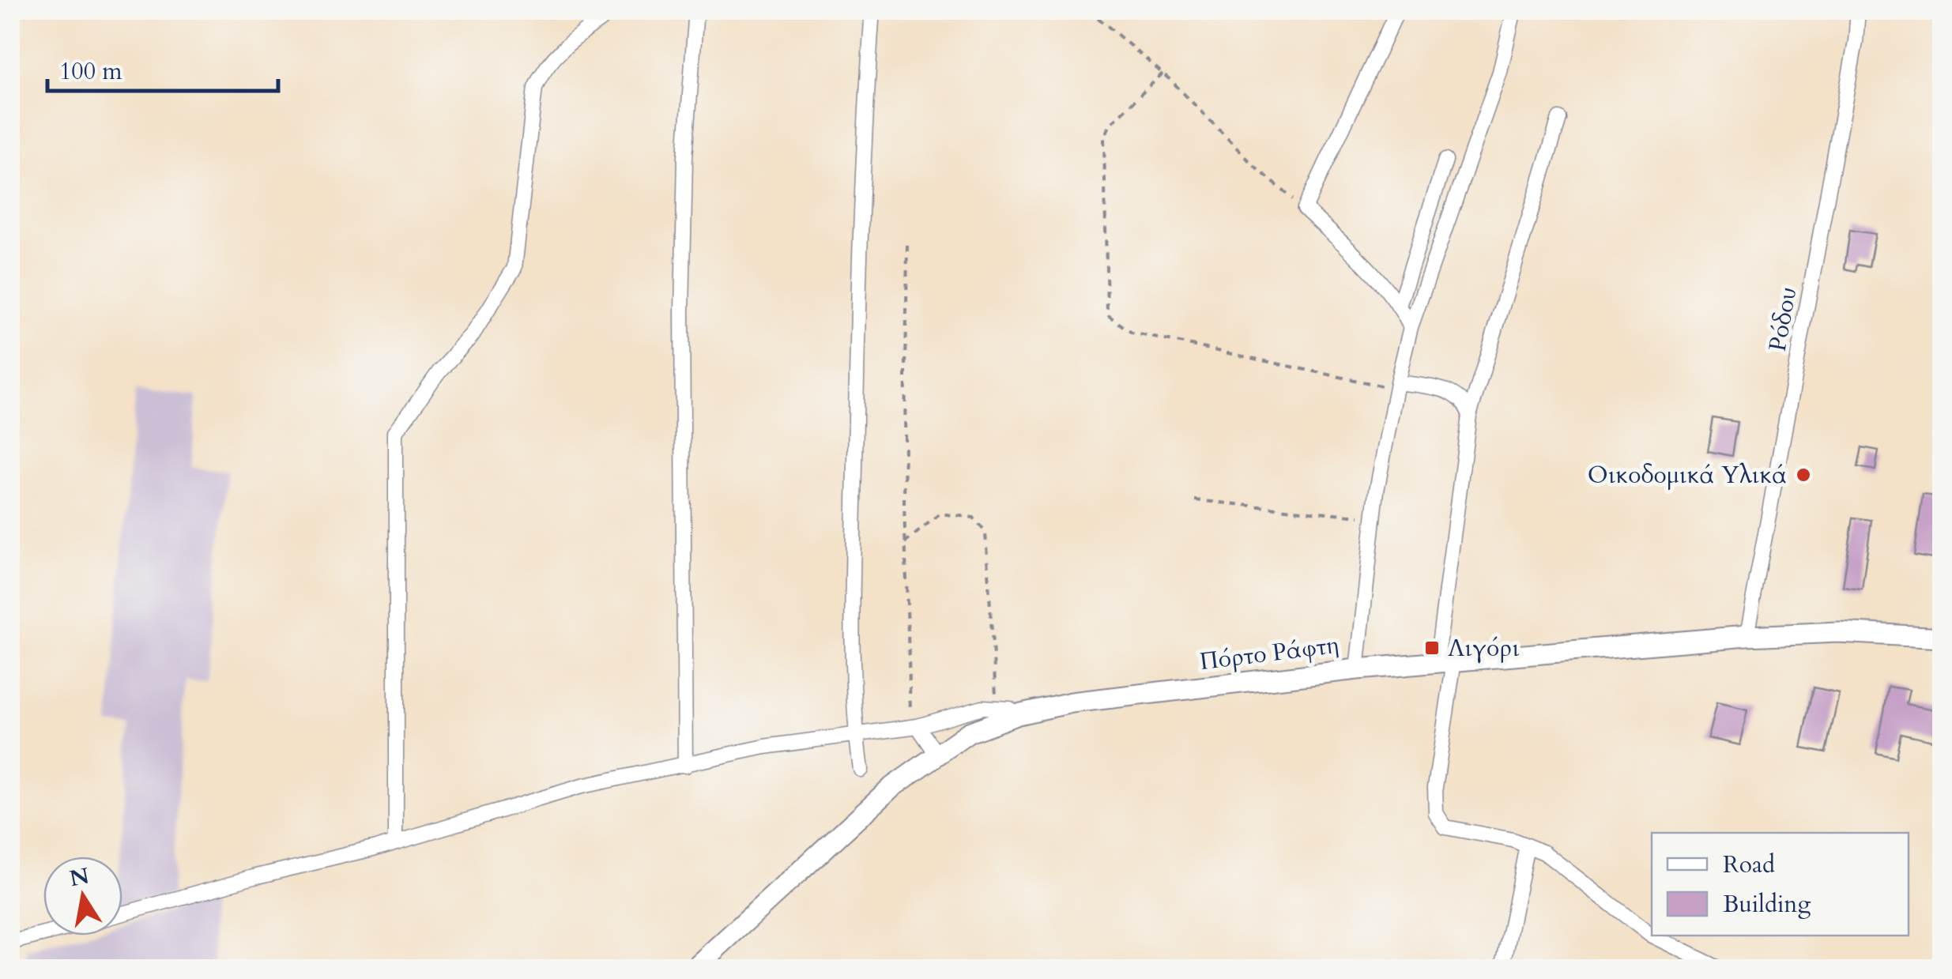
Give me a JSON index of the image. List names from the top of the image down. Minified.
{"streets":{"main road":["Πόρτο Ράφτη"],"street":["Ρόδου"]},"crossings":[["Ρόδου","Πόρτο Ράφτη"]],"places":{"other":["Οικοδομικά Υλικά"],"transit":["Λιγόρι"]},"legend":["Road","Building"],"scale_bar":"100 m","north":"top"}
